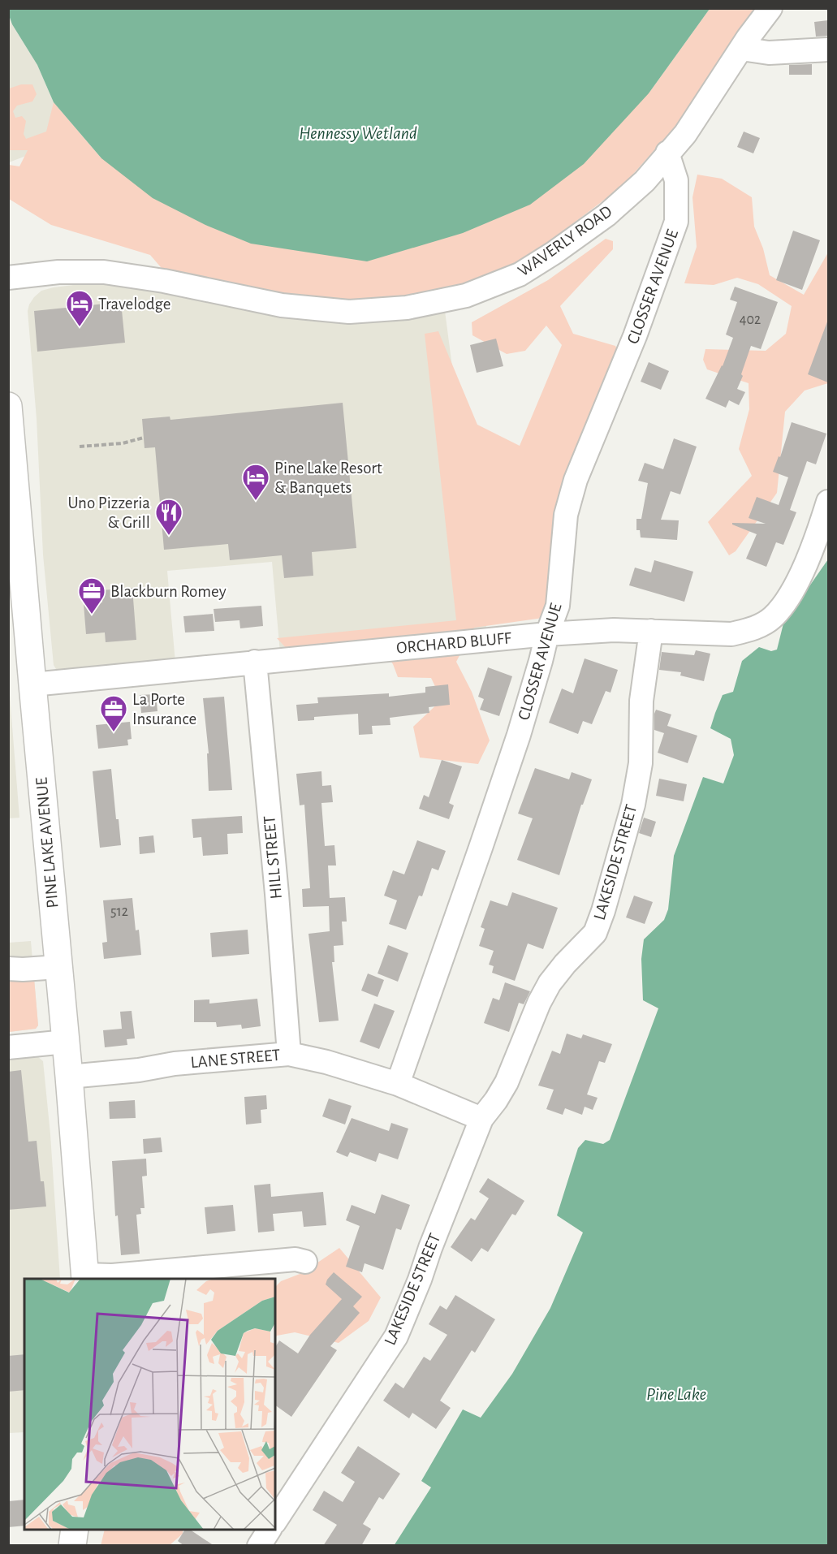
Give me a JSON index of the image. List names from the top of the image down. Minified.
{"streets":{"main road":["PINE LAKE AVENUE"],"street":["WAVERLY ROAD","CLOSSER AVENUE","ORCHARD BLUFF","HILL STREET","LAKESIDE STREET","LANE STREET"]},"crossings":[["WAVERLY ROAD","CLOSSER AVENUE"],["CLOSSER AVENUE","ORCHARD BLUFF"],["CLOSSER AVENUE","LANE STREET"],["ORCHARD BLUFF","PINE LAKE AVENUE"],["ORCHARD BLUFF","HILL STREET"],["ORCHARD BLUFF","LAKESIDE STREET"],["PINE LAKE AVENUE","LANE STREET"],["HILL STREET","LANE STREET"]],"water":["Hennessy Wetland","Pine Lake"],"places":{"hotel":["Travelodge","Pine Lake Resort & Banquets"],"restaurant":["Uno Pizzeria & Grill"],"office":["Blackburn Romey","La Porte Insurance"]},"house_numbers":["402","512"]}
